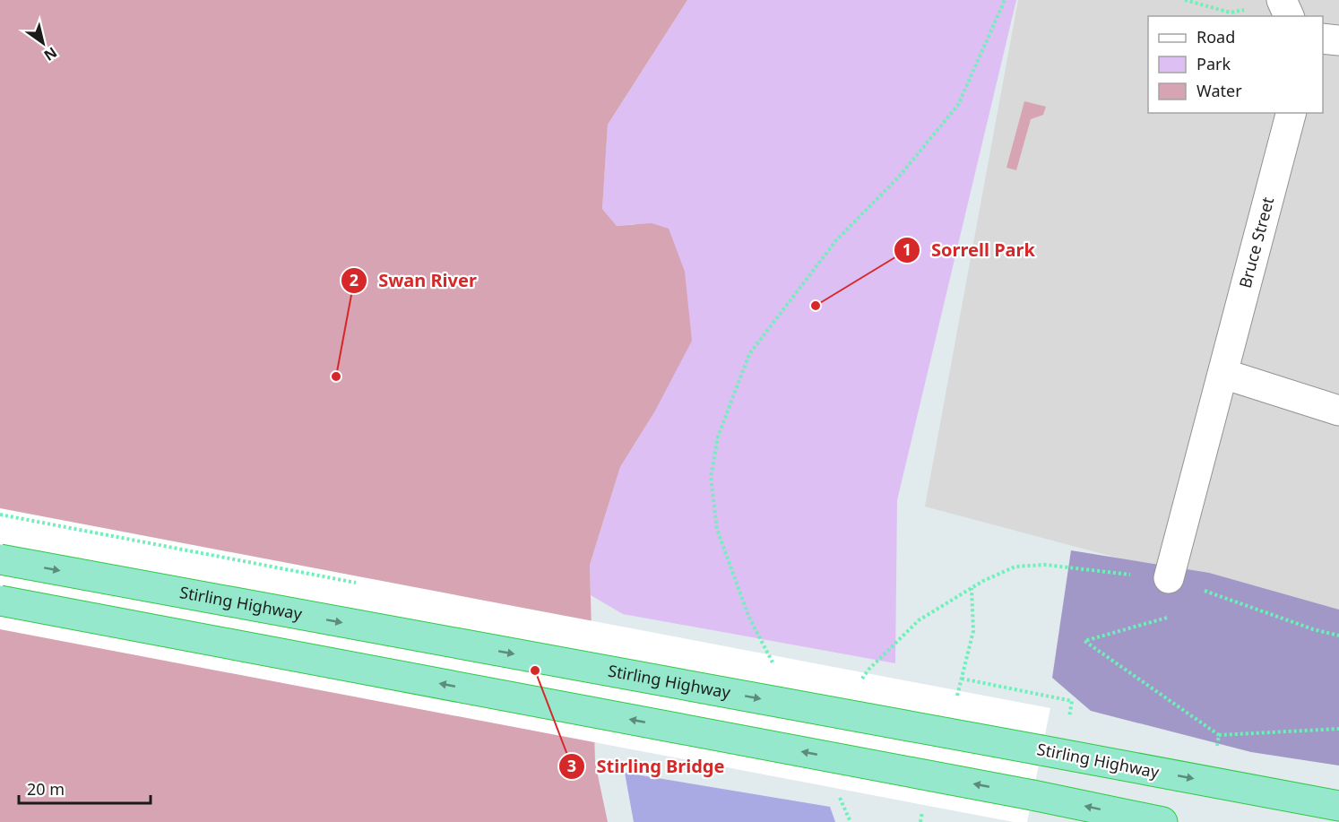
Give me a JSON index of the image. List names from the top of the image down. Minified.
{"streets":{"highway":["Stirling Highway"],"street":["Bruce Street"]},"places":["Sorrell Park","Swan River","Stirling Bridge"],"legend":["Road","Park","Water"],"scale_bar":"20 m","north":"bottom right"}
